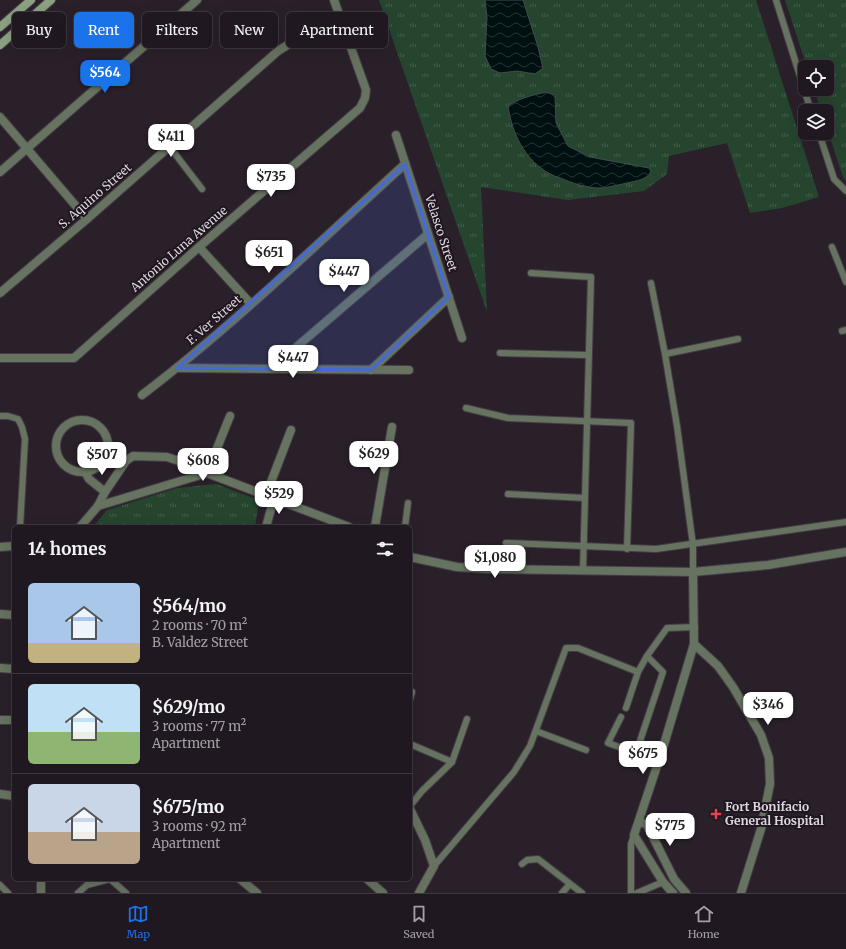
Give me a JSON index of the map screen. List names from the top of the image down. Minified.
{"streets":{"street":["S. Aquino Street","Velasco Street","Antonio Luna Avenue","F. Ver Street"]},"crossings":[["Velasco Street","F. Ver Street"]],"places":{"health":["Fort Bonifacio General Hospital"]},"page":{"chip":["Buy","Rent","Filters","New","Apartment"],"price":["$564","$411","$735","$651","$447","$447","$629","$507","$608","$529","$1,080","$346","$675","$775"],"heading":"14 homes","list":[{"name":"$564/mo","note":"2 rooms · 70 m² · B. Valdez Street"},{"name":"$629/mo","note":"3 rooms · 77 m² · Apartment"},{"name":"$675/mo","note":"3 rooms · 92 m² · Apartment"}],"tabs":["Map","Saved","Home"]}}
